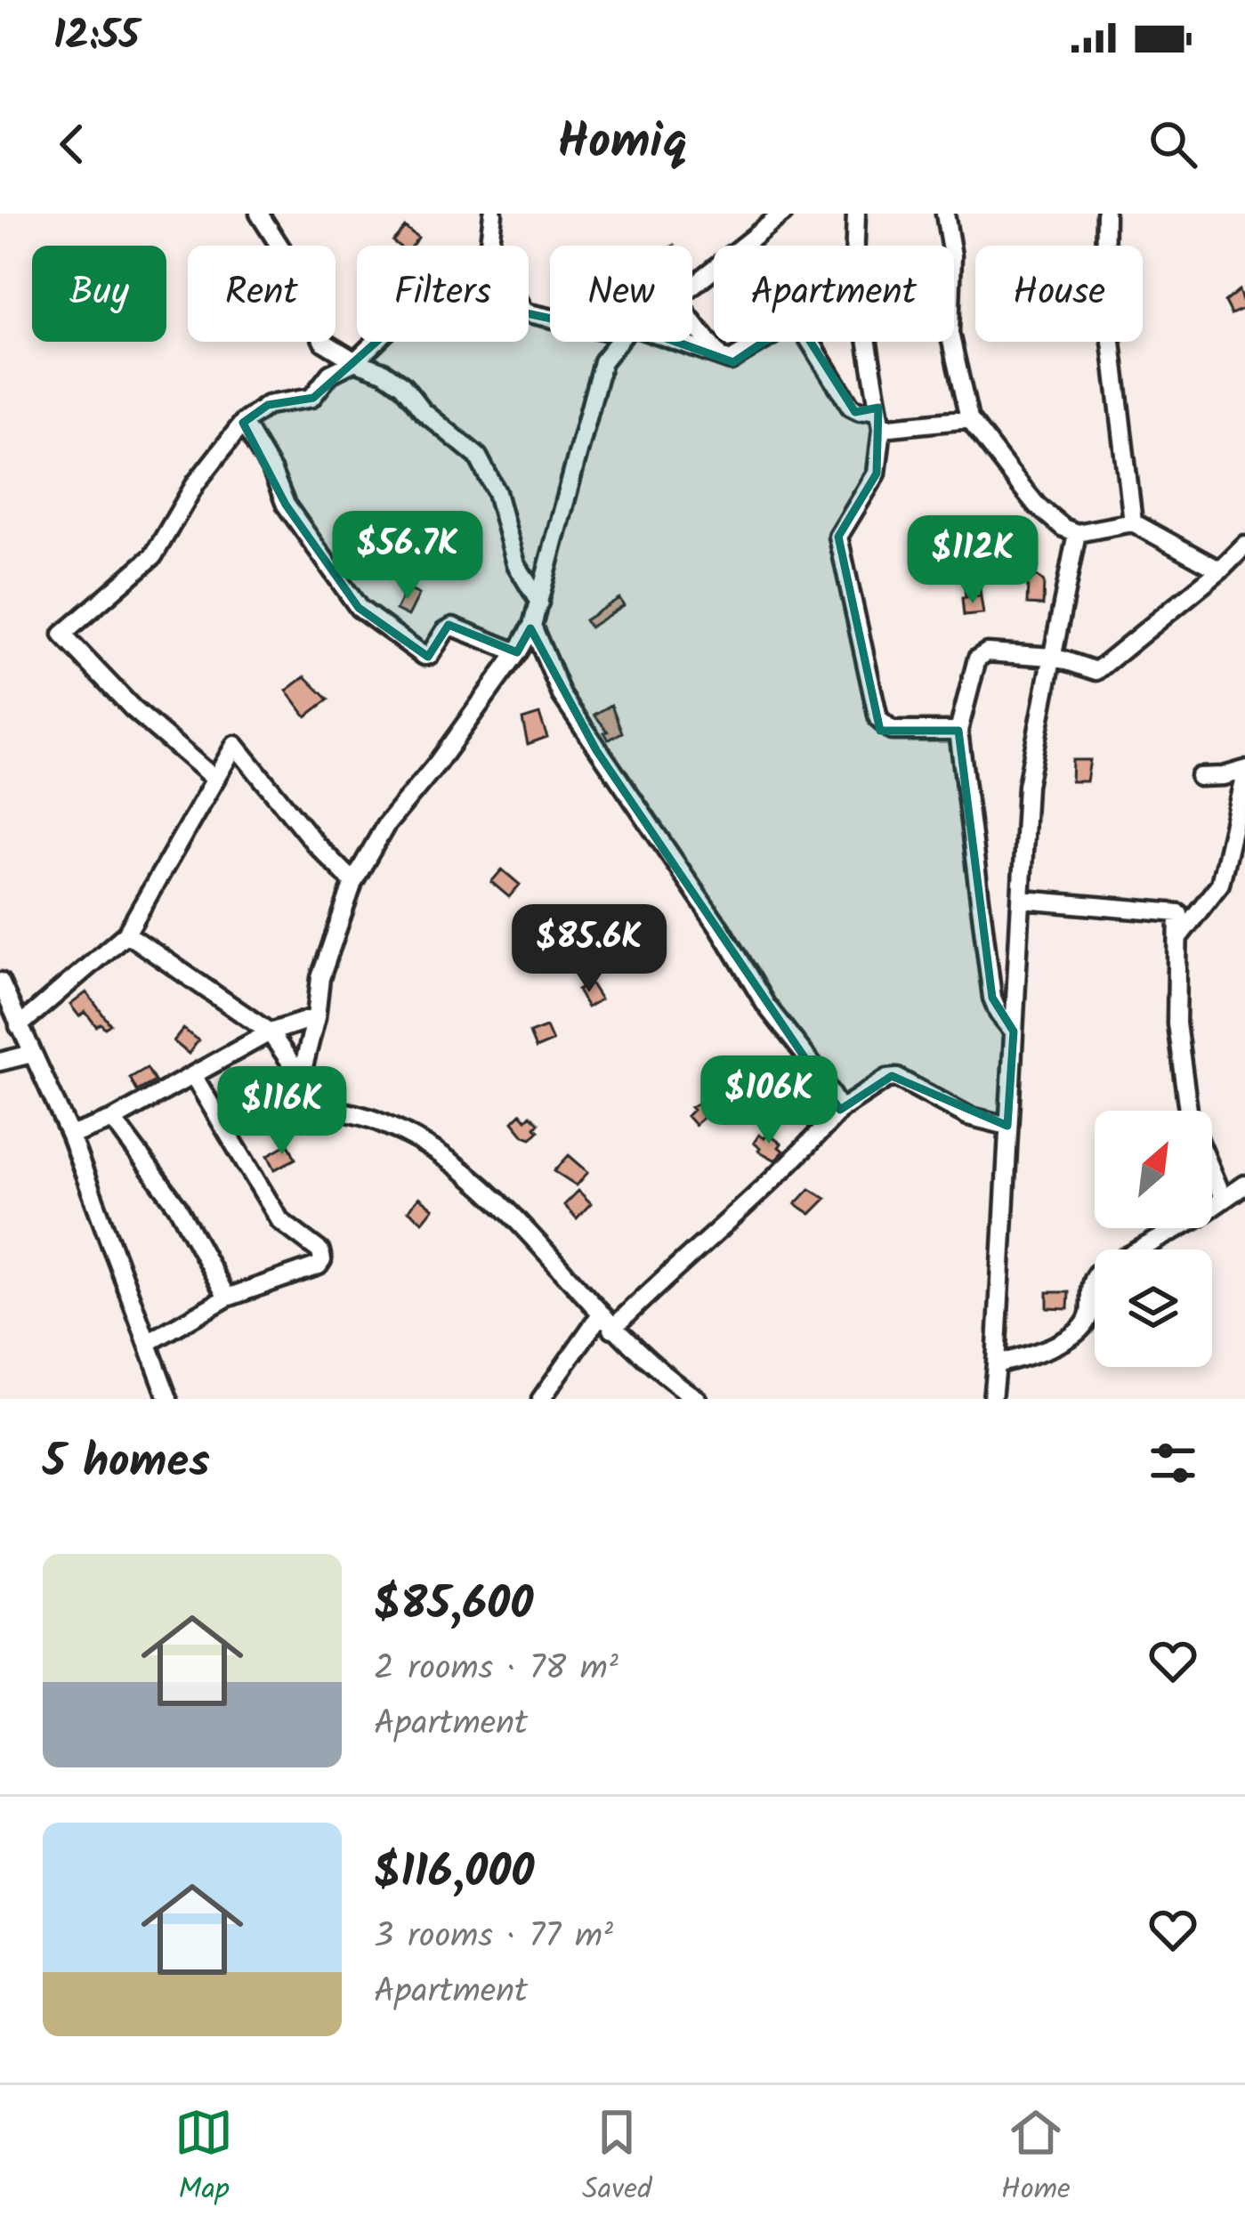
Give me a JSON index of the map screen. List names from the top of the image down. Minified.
{"north":"top right","page":{"status":"12:55","header":"Homiq","chip":["Buy","Rent","Filters","New","Apartment","House"],"price":["$56.7K","$112K","$85.6K","$106K","$116K"],"heading":"5 homes","list":[{"name":"$85,600","note":"2 rooms · 78 m² · Apartment"},{"name":"$116,000","note":"3 rooms · 77 m² · Apartment"}],"tabs":["Map","Saved","Home"]}}
